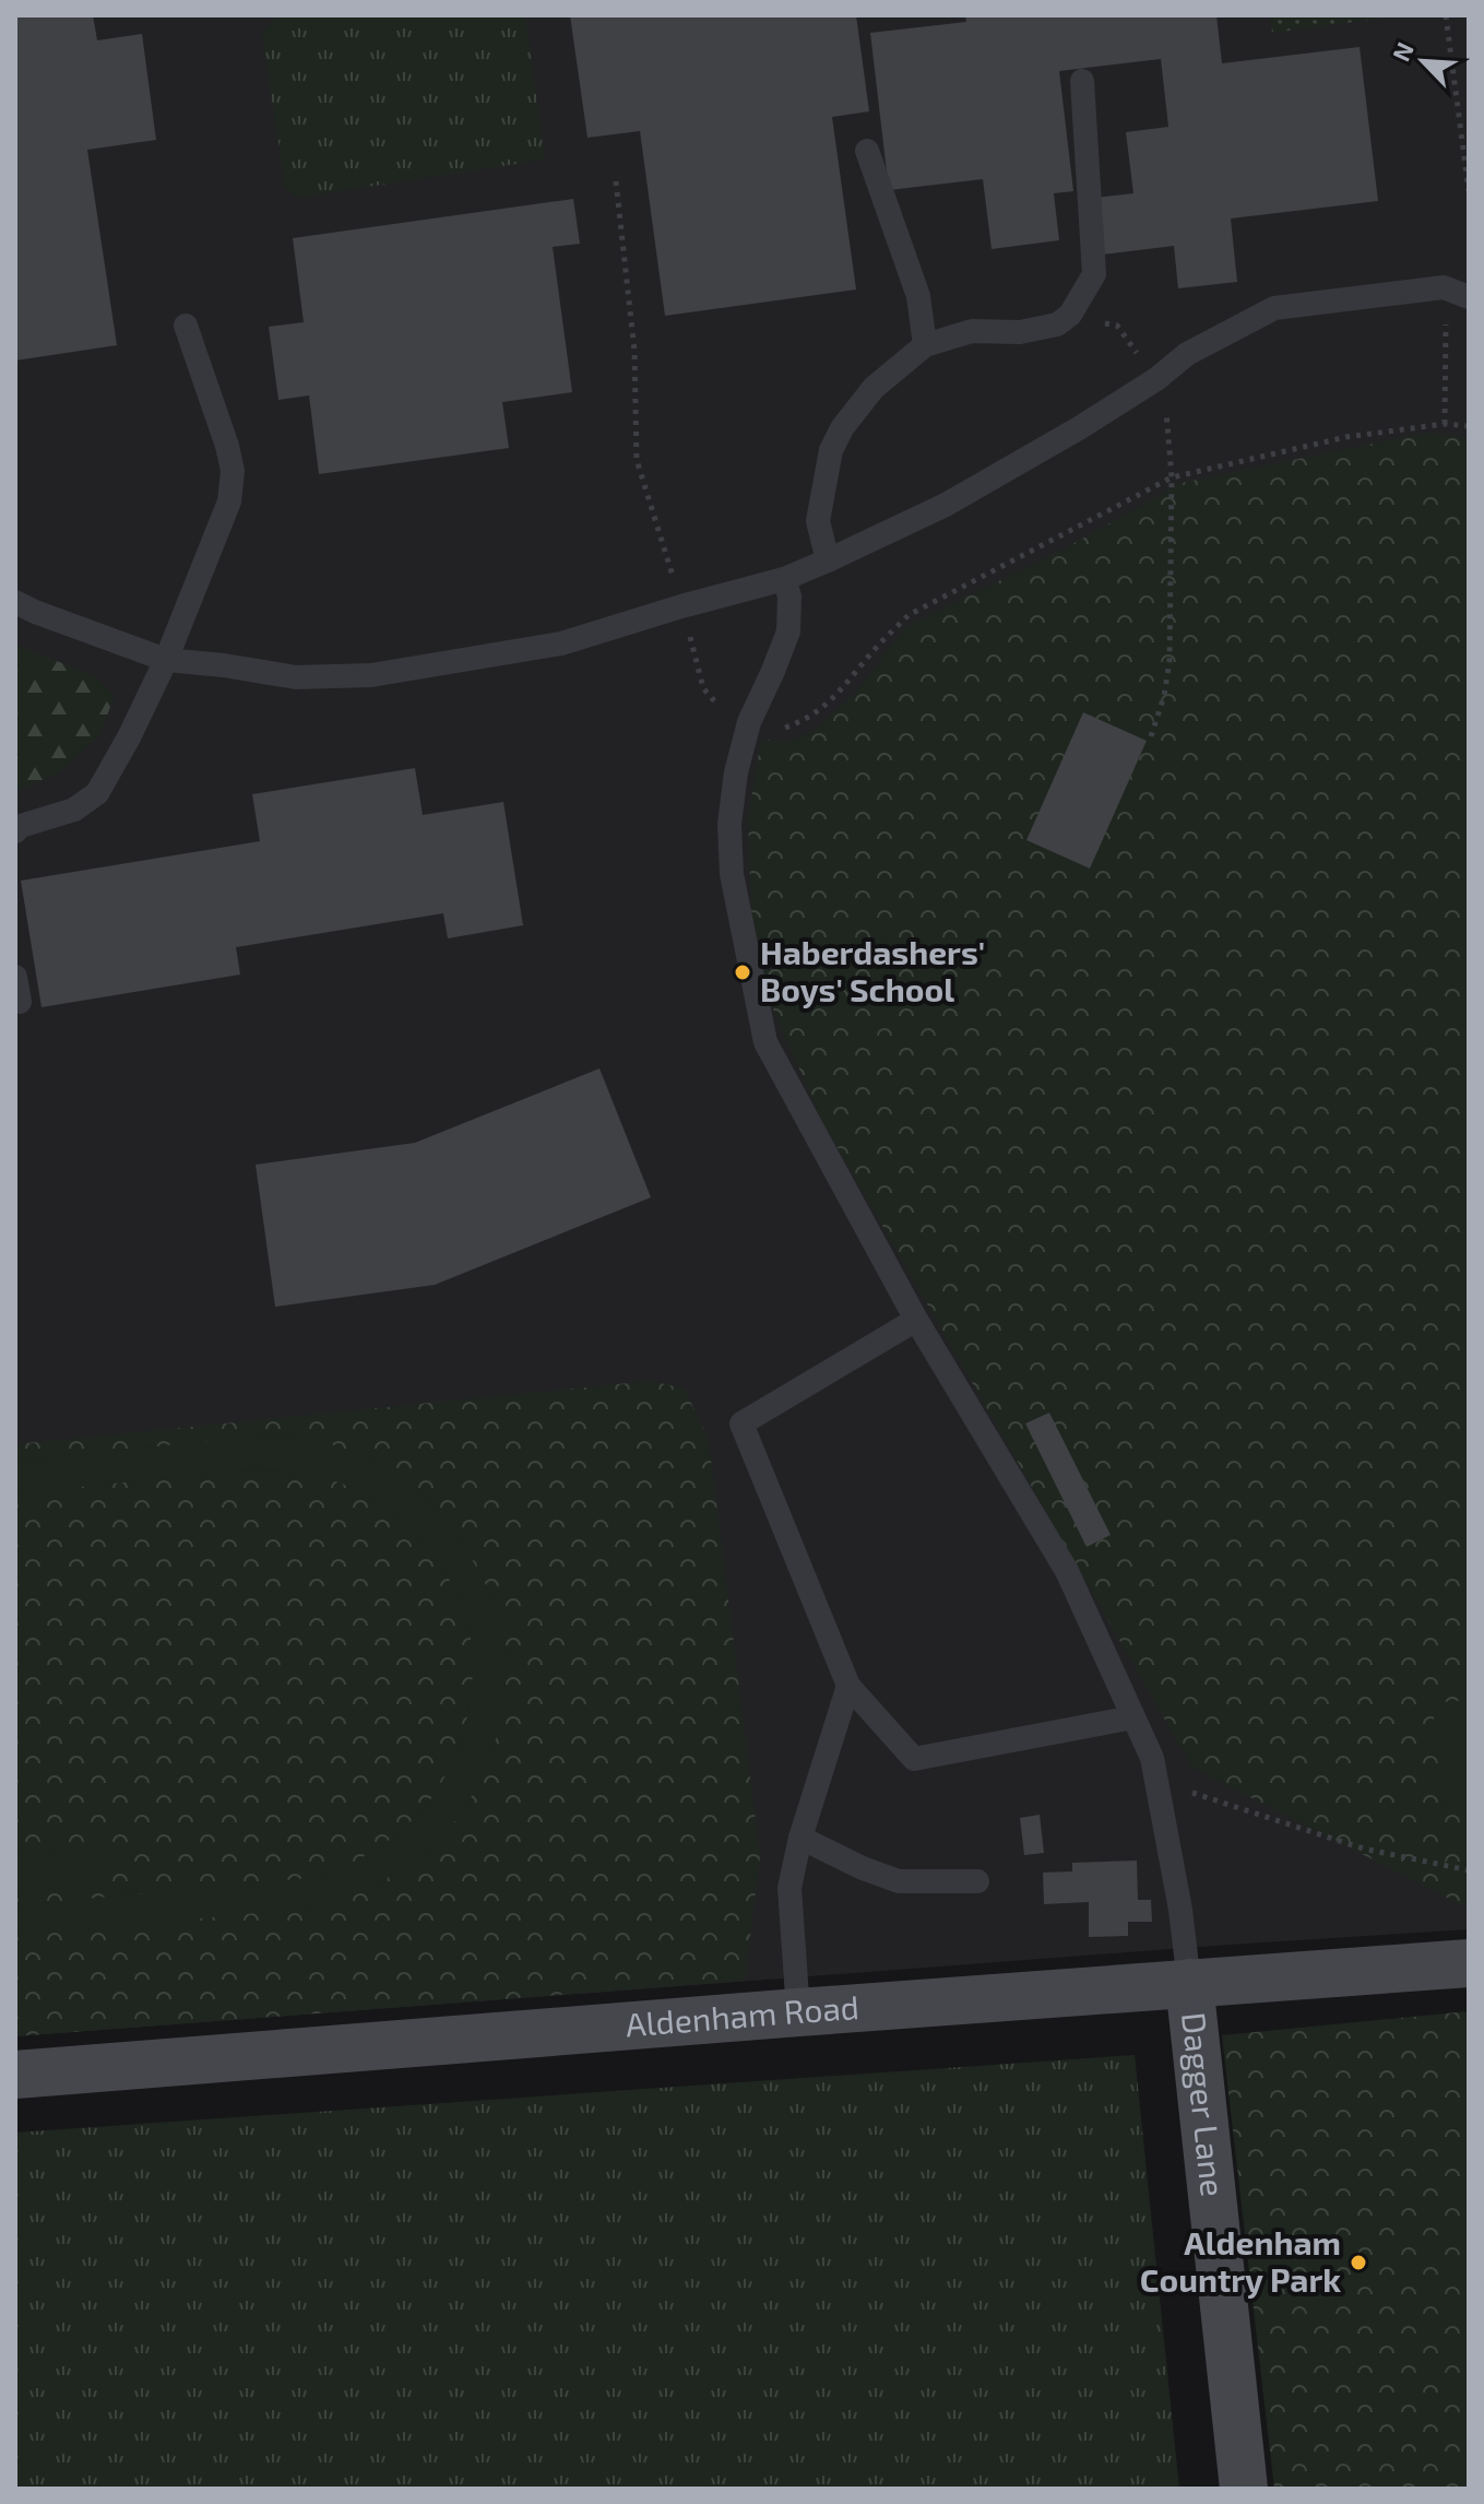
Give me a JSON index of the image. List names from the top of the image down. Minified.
{"streets":{"street":["Aldenham Road","Dagger Lane"]},"crossings":[["Aldenham Road","Dagger Lane"]],"places":["Haberdashers' Boys' School","Aldenham Country Park"],"north":"top left"}
